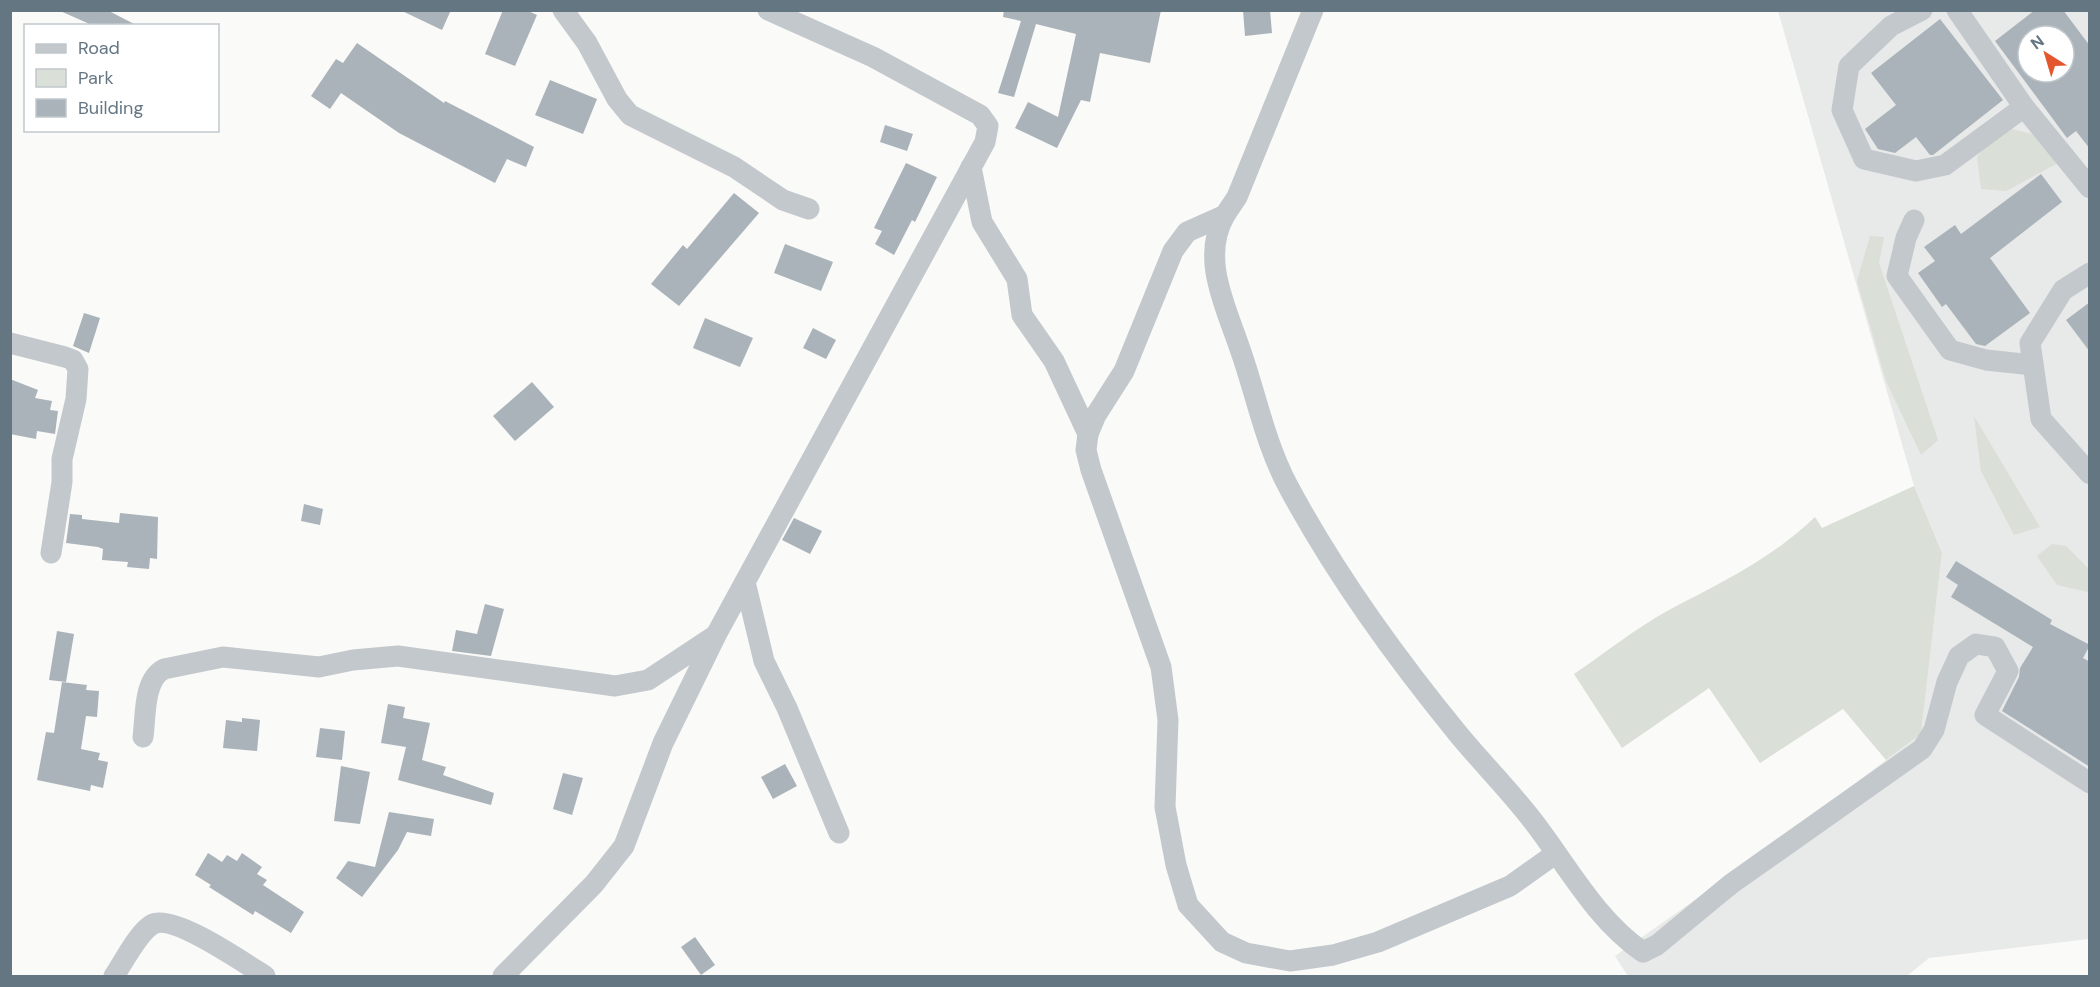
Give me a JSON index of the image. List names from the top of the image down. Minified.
{"legend":["Road","Park","Building"],"north":"top left"}
